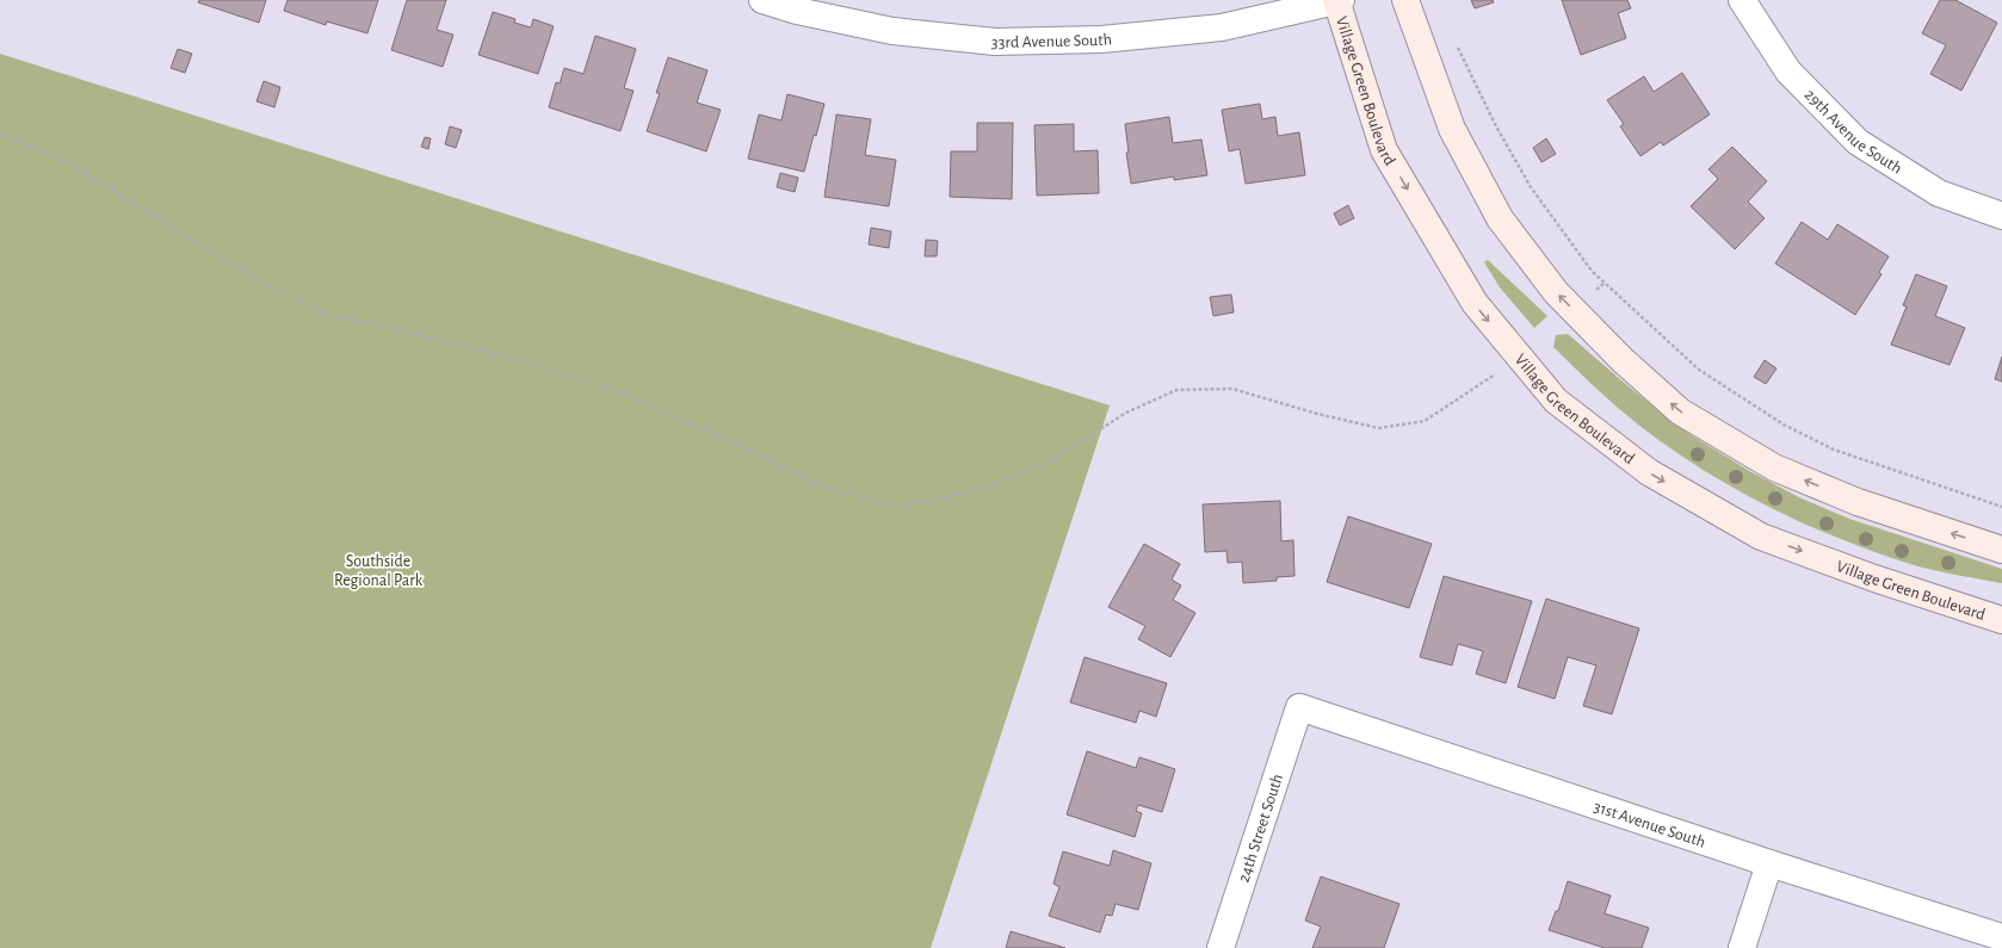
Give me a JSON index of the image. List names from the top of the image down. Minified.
{"streets":{"street":["33rd Avenue South","Village Green Boulevard","29th Avenue South","31st Avenue South","24th Street South"]},"crossings":[["33rd Avenue South","Village Green Boulevard"],["31st Avenue South","24th Street South"]],"parks":["Southside Regional Park"]}
